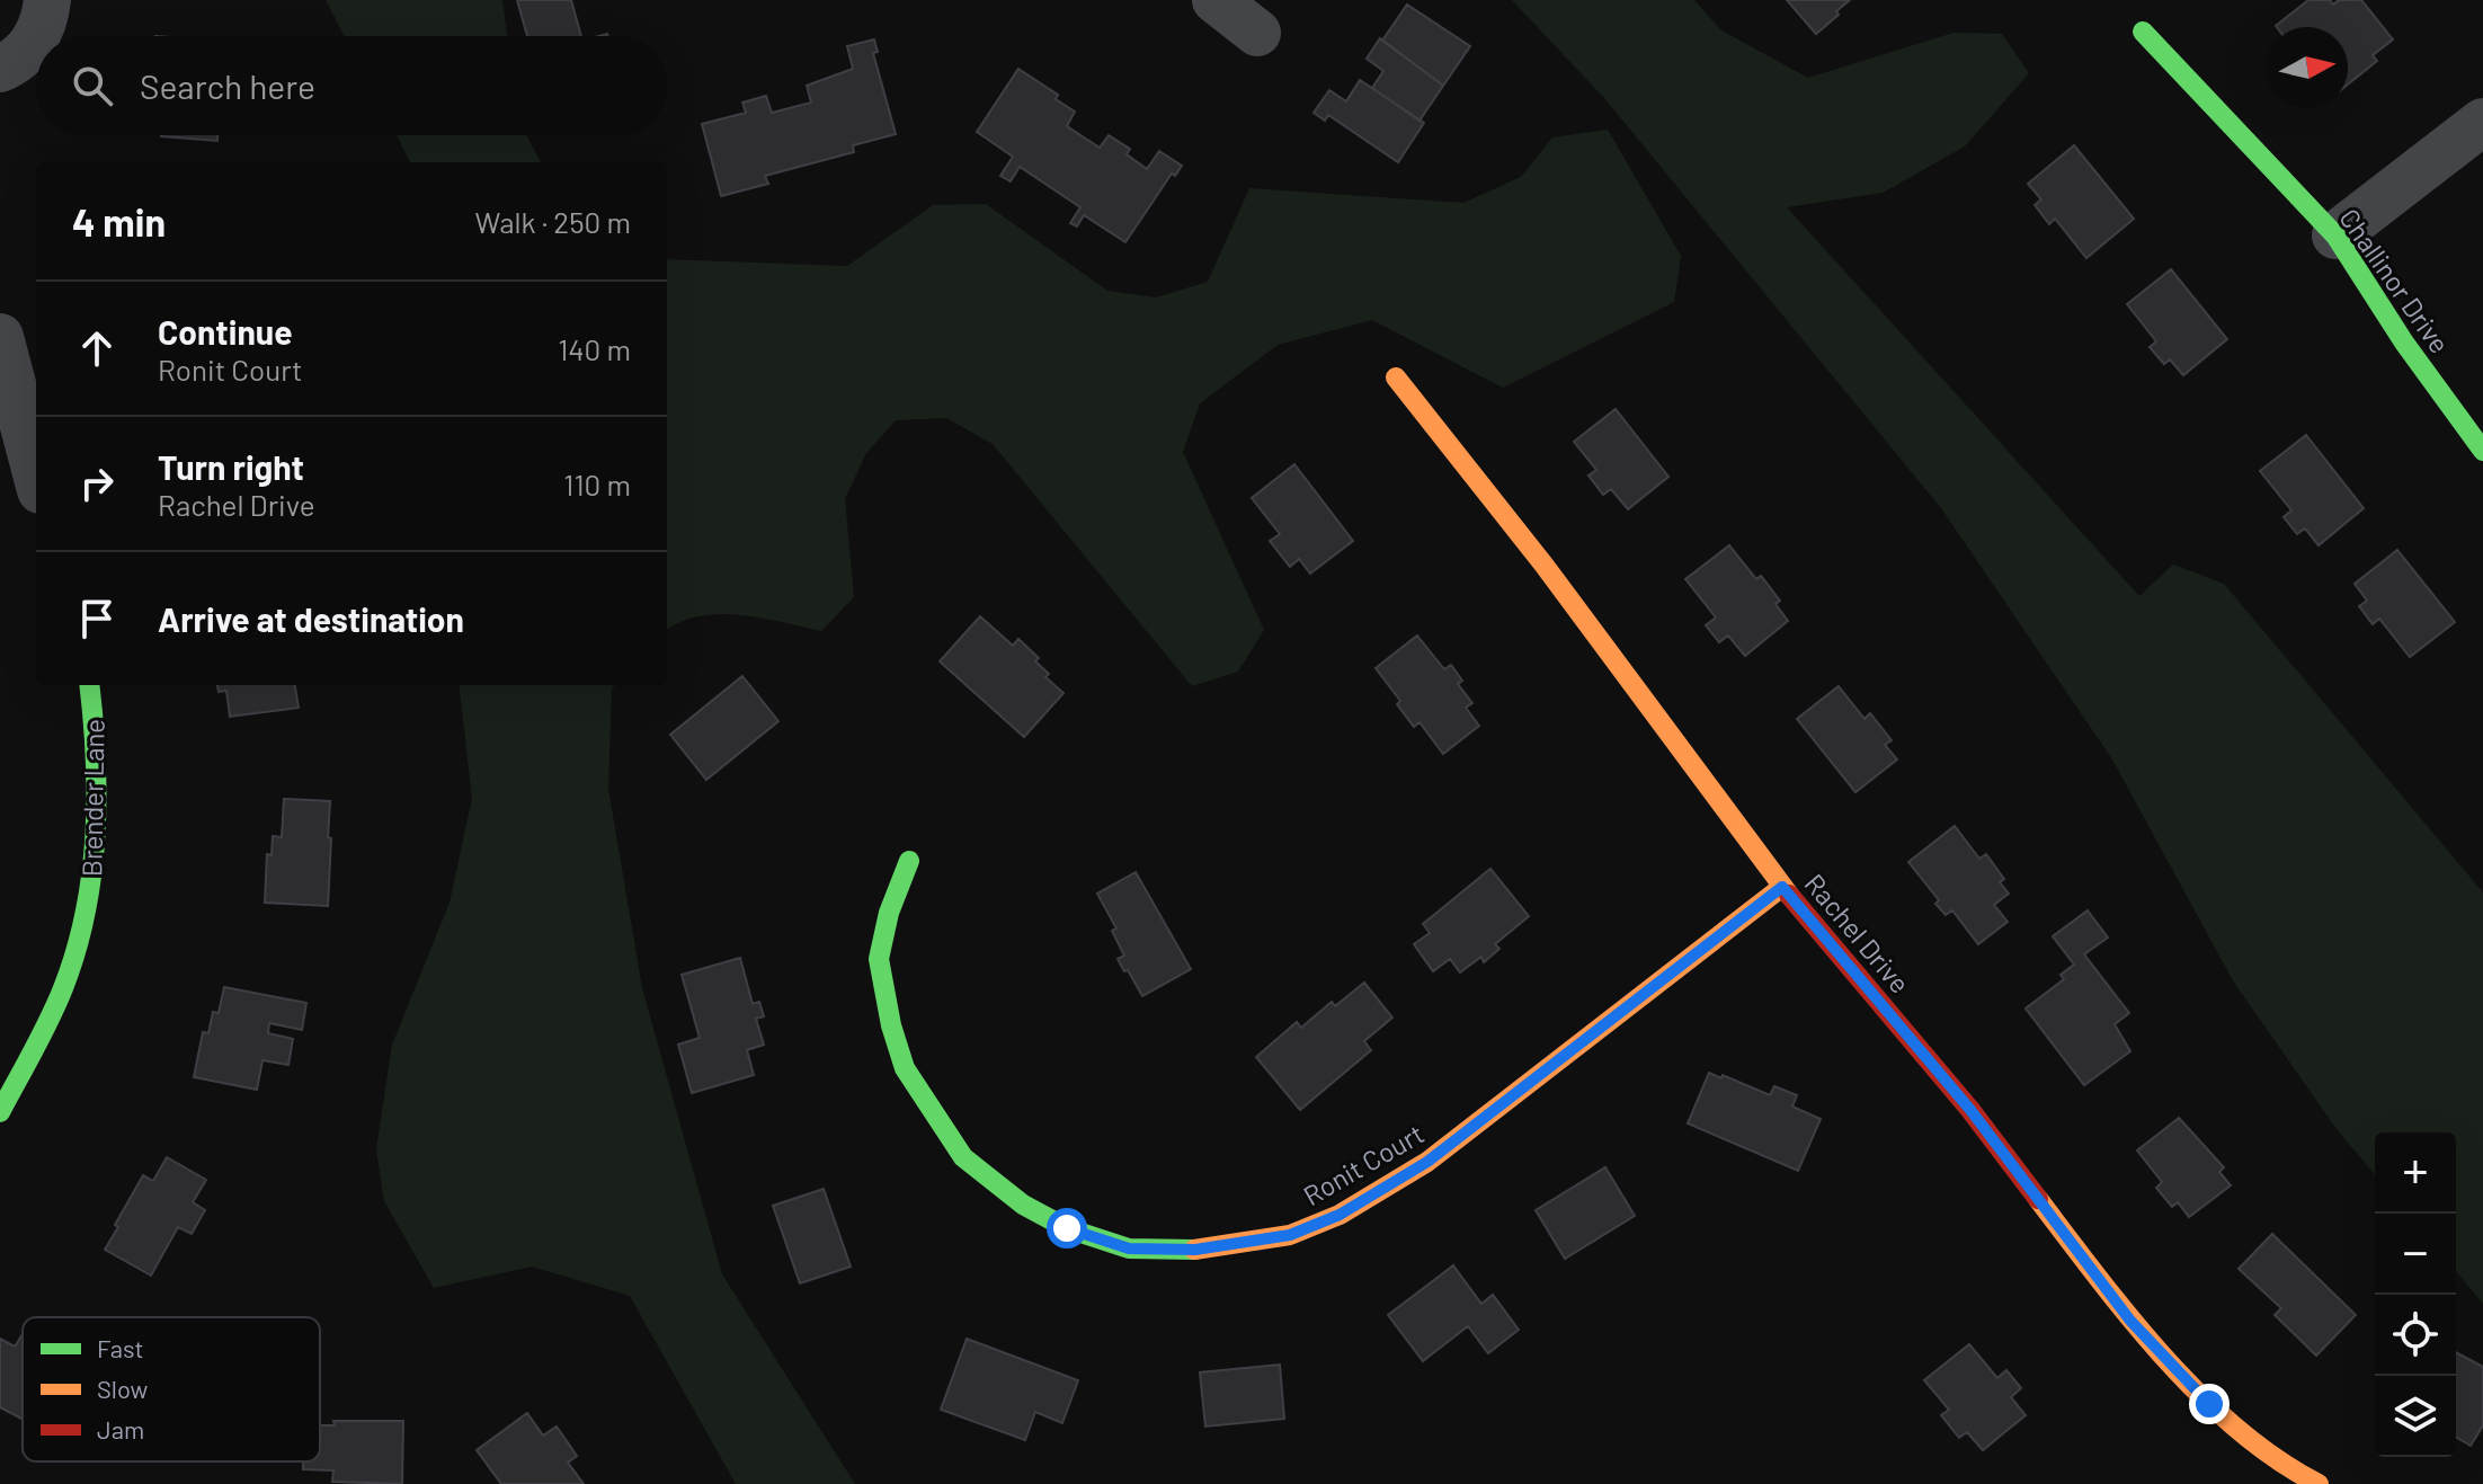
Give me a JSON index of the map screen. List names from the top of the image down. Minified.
{"streets":{"street":["Challinor Drive","Brender Lane","Rachel Drive","Ronit Court"]},"crossings":[["Rachel Drive","Ronit Court"]],"legend":["Fast","Slow","Jam"],"north":"right","page":{"search":"Search here","heading":["4 min","Walk · 250 m"],"list":[["Continue","Ronit Court","140 m"],["Turn right","Rachel Drive","110 m"],"Arrive at destination"],"map_buttons":["+","−"]}}
